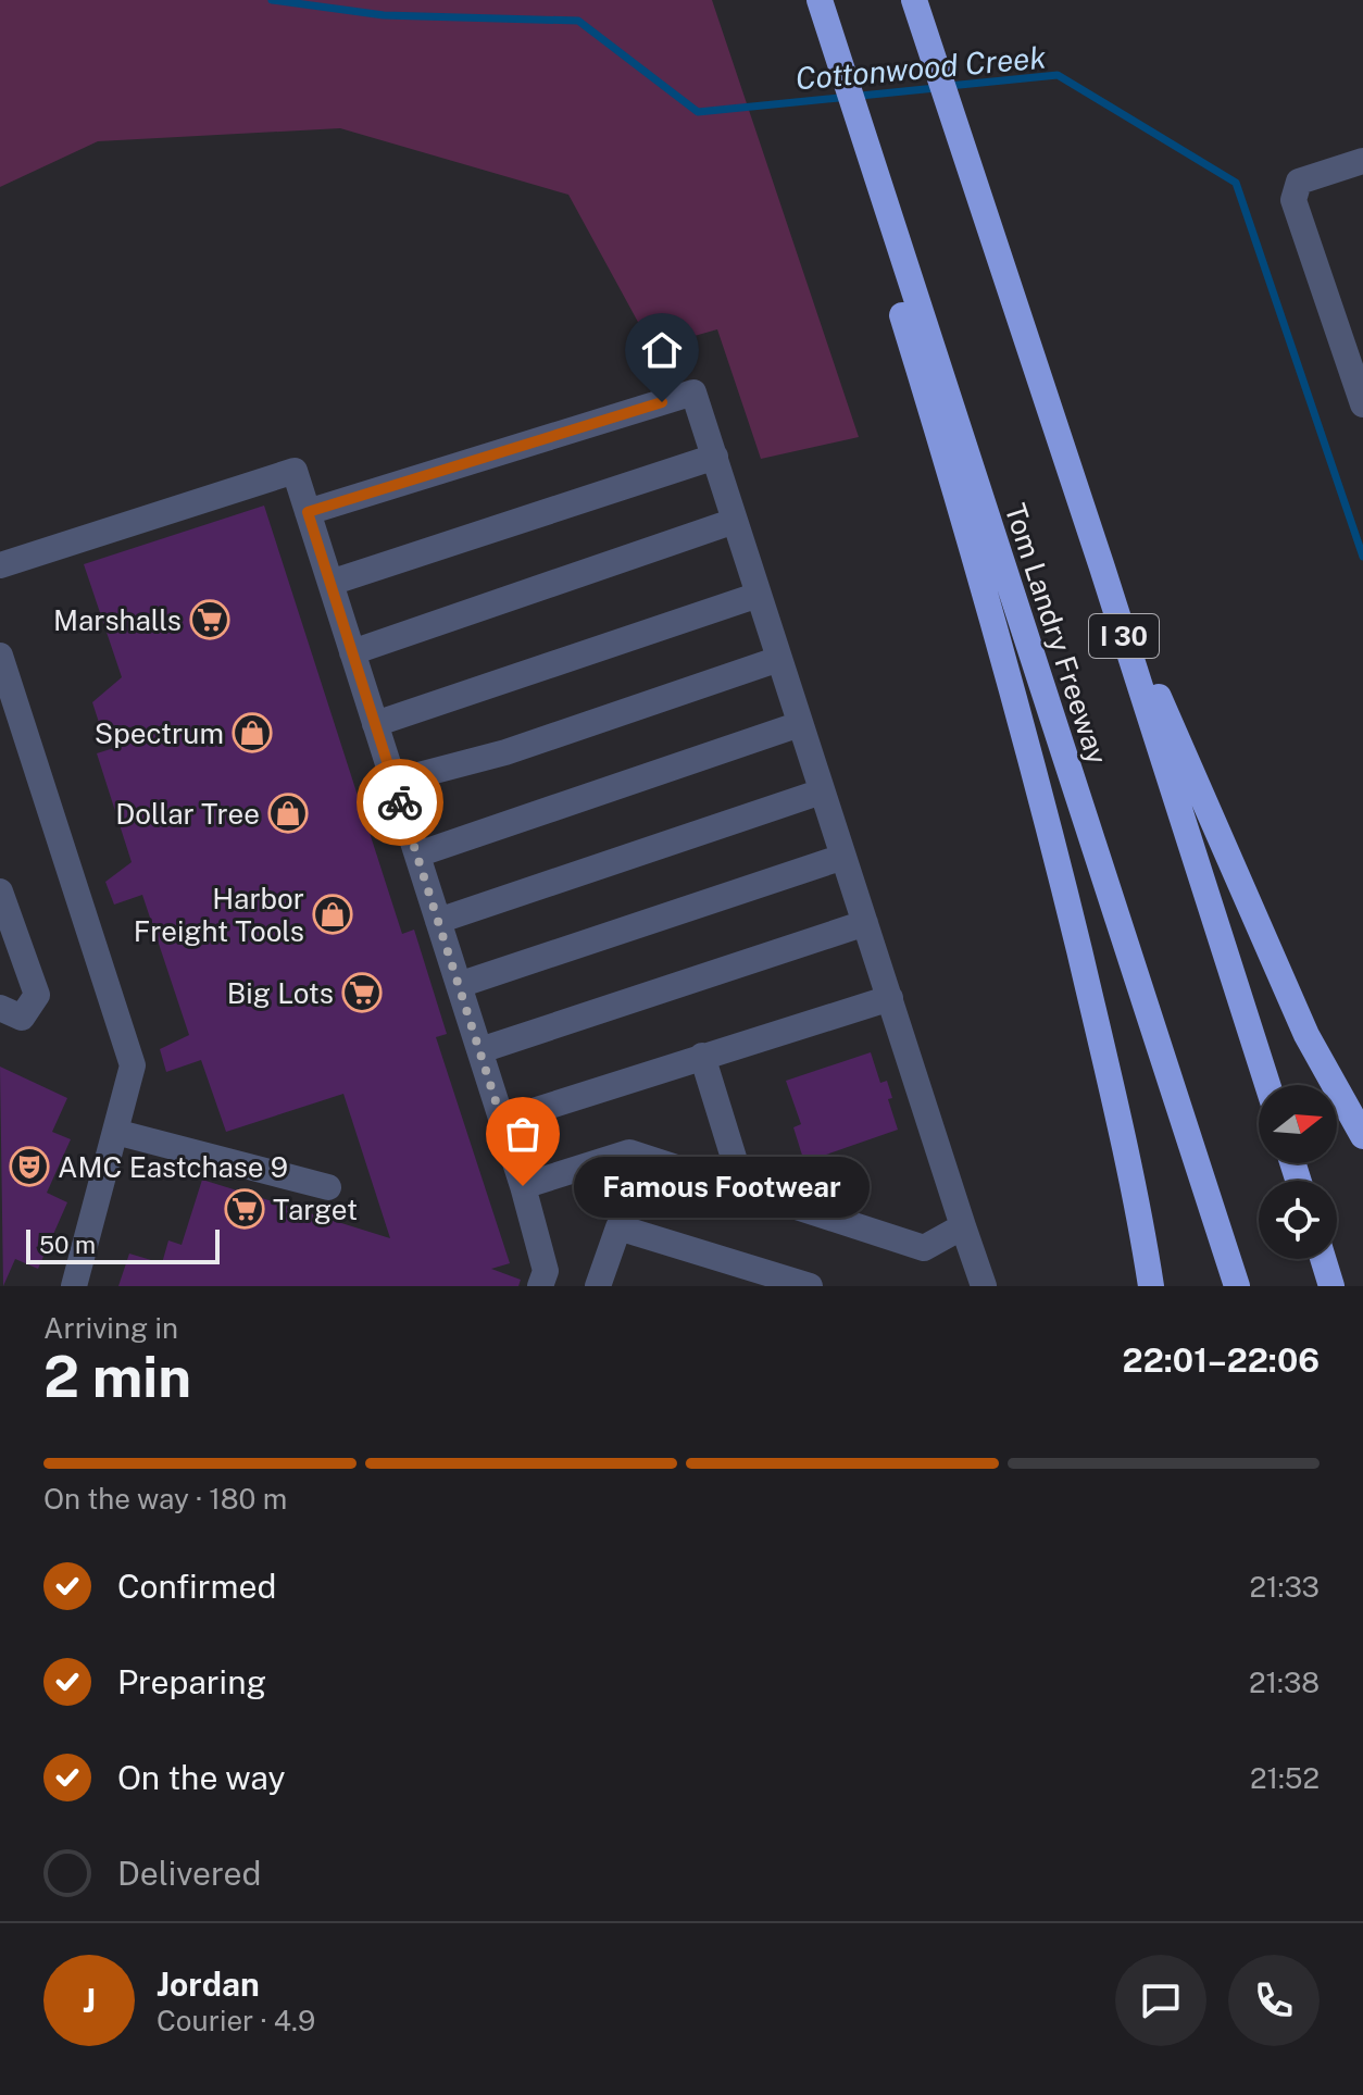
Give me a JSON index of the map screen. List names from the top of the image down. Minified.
{"streets":{"highway":["Tom Landry Freeway","I 30"]},"water":["Cottonwood Creek"],"places":{"supermarket":["Marshalls","Big Lots","Target"],"shop":["Spectrum","Dollar Tree","Harbor Freight Tools"],"theatre":["AMC Eastchase 9"],"other":["Famous Footwear"]},"scale_bar":"50 m","north":"right","page":{"bubble":"Famous Footwear","scale":"50 m","heading":["2 min","Arriving in","22:01–22:06"],"panel":["Jordan","Courier · 4.9"],"bar":"On the way · 180 m","list":[["Confirmed","21:33"],["Preparing","21:38"],["On the way","21:52"],"Delivered"],"round":"J"}}
